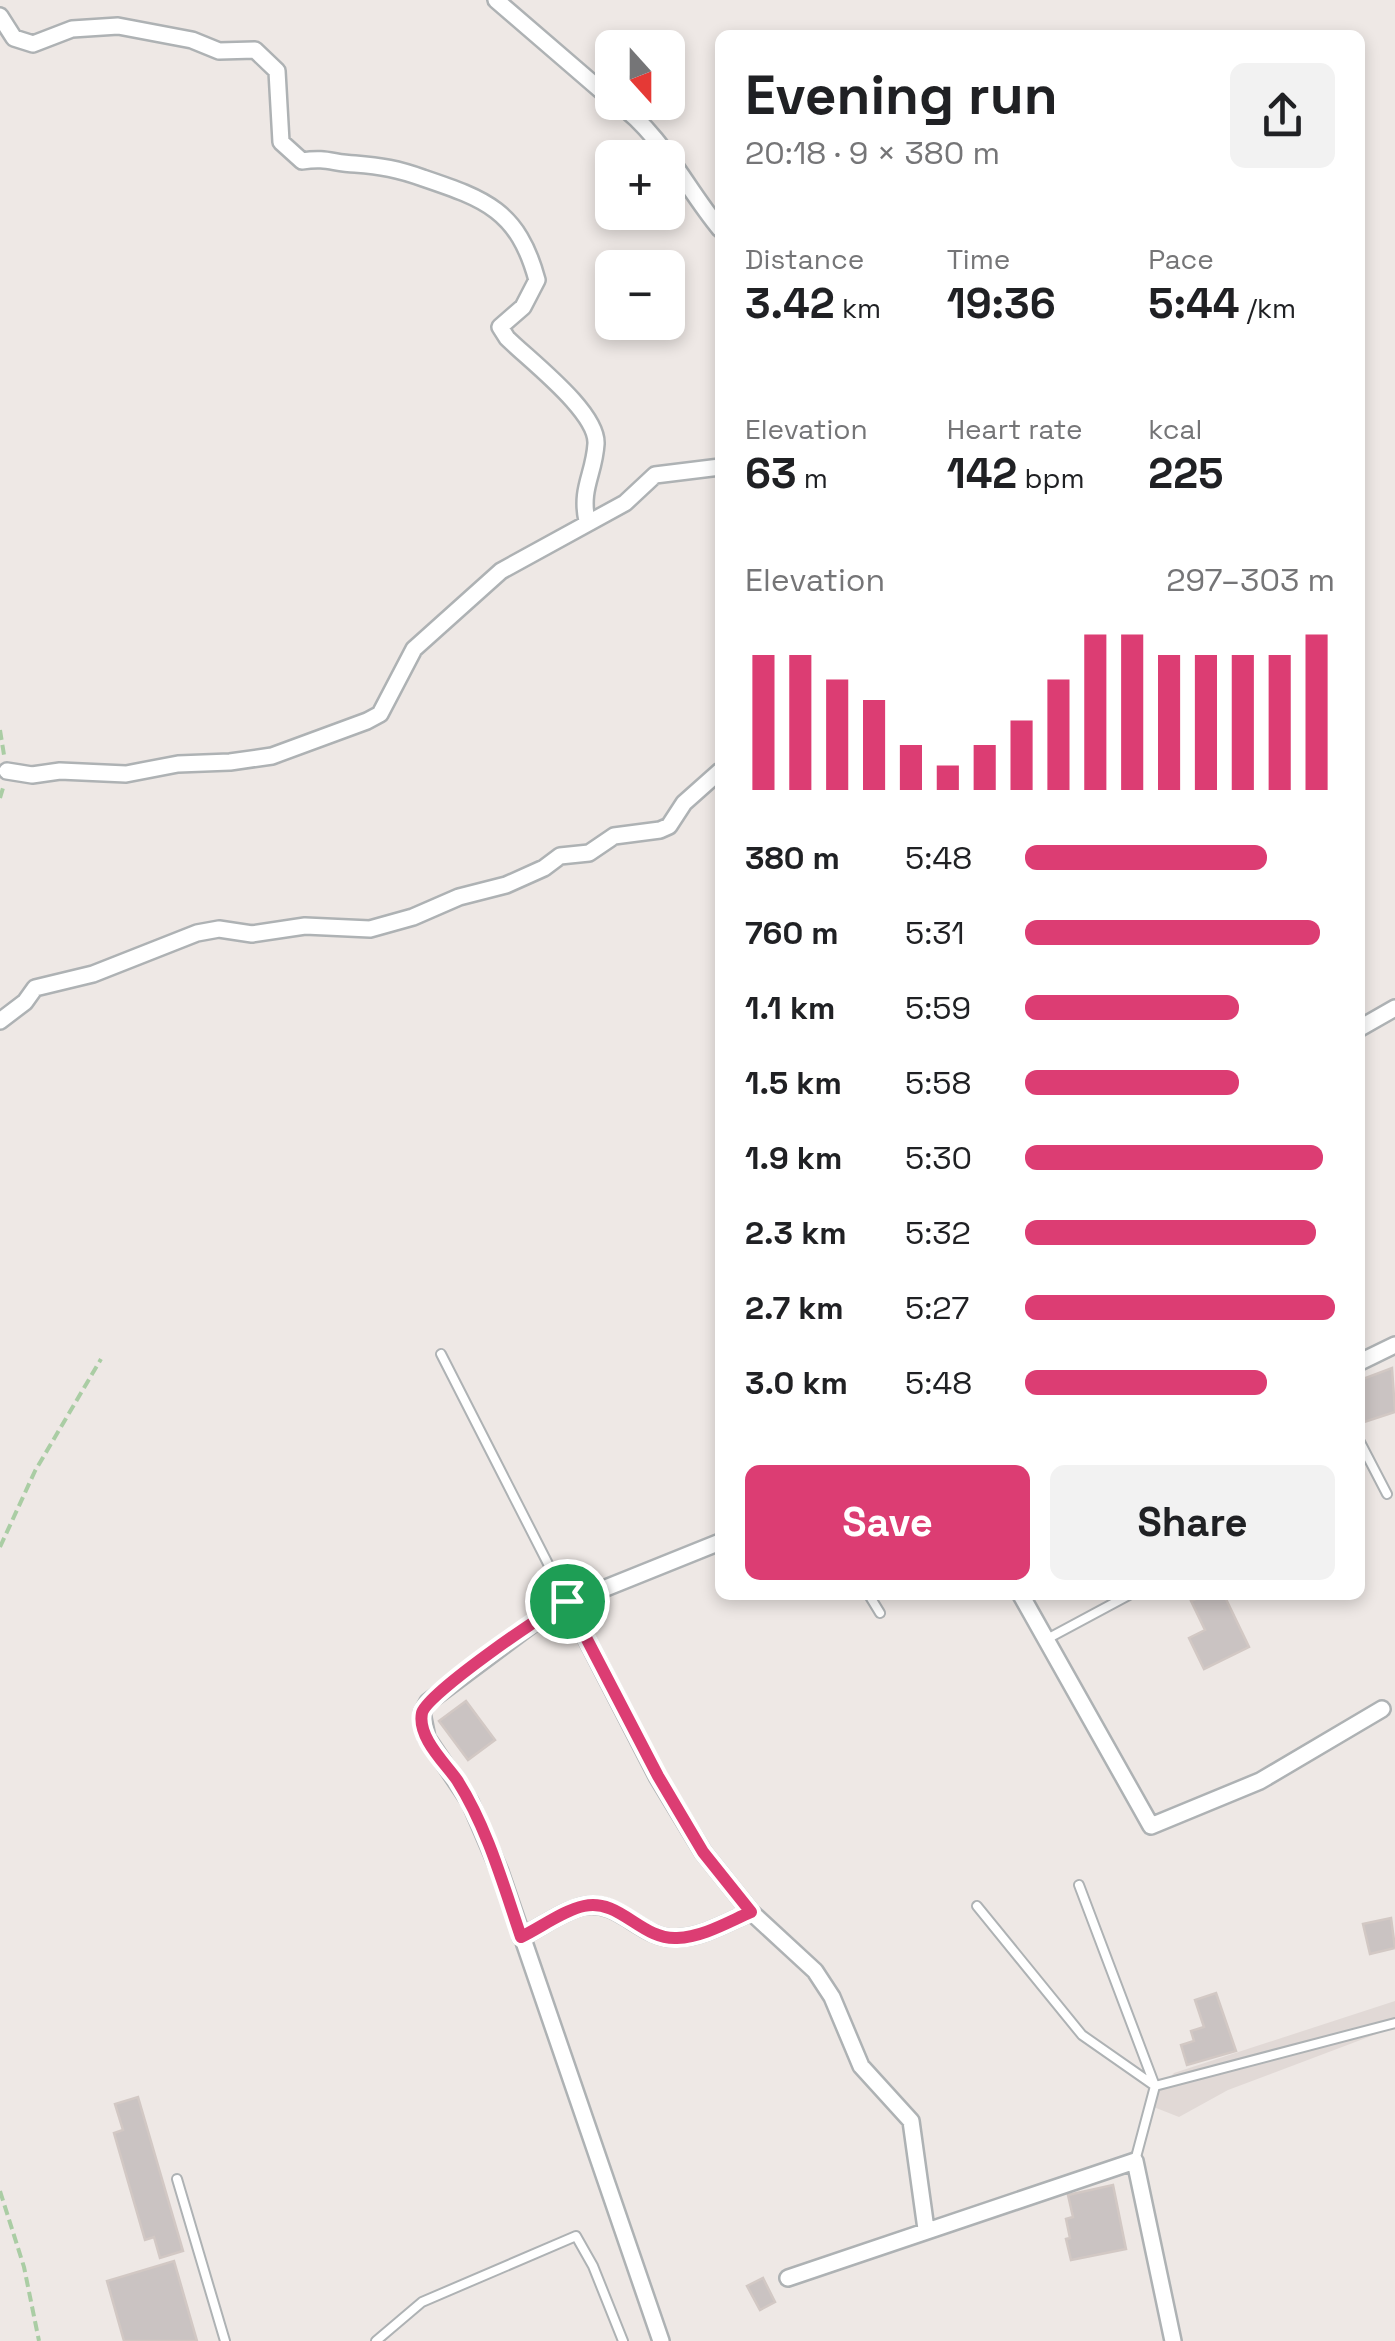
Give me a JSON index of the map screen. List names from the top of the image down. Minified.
{"north":"bottom","page":{"map_buttons":["+","−"],"heading":["Evening run","20:18 · 9 × 380 m"],"stats":[["Distance","3.42 km"],["Time","19:36"],["Pace","5:44 /km"],["Elevation","63 m"],["Heart rate","142 bpm"],["kcal","225"]],"chart":["Elevation","297–303 m"],"list":[{"name":"380 m","note":"5:48"},{"name":"760 m","note":"5:31"},{"name":"1.1 km","note":"5:59"},{"name":"1.5 km","note":"5:58"},{"name":"1.9 km","note":"5:30"},{"name":"2.3 km","note":"5:32"},{"name":"2.7 km","note":"5:27"},{"name":"3.0 km","note":"5:48"}],"buttons":["Save","Share"]}}
